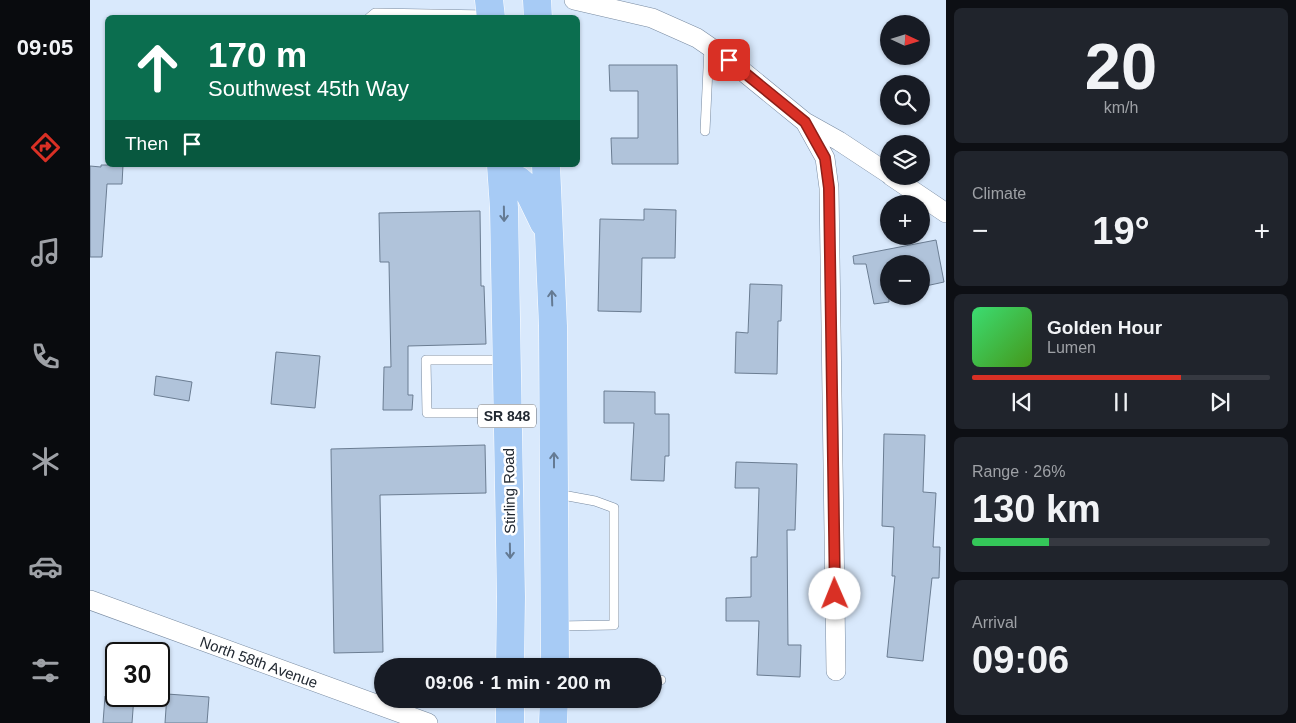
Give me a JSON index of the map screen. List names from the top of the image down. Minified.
{"streets":{"main road":["SR 848","Stirling Road"],"street":["North 58th Avenue"]},"north":"right","page":{"tabs":"09:05","tile":[["20","km/h"],"Climate",["Range · 26%","130 km"],["Arrival","09:06"]],"map_buttons":["+","−"],"turn":["170 m","Southwest 45th Way"],"then":"Then","heat":["−","19°","+"],"song":["Golden Hour","Lumen"],"limit":"30","trip":"09:06 · 1 min · 200 m"}}
